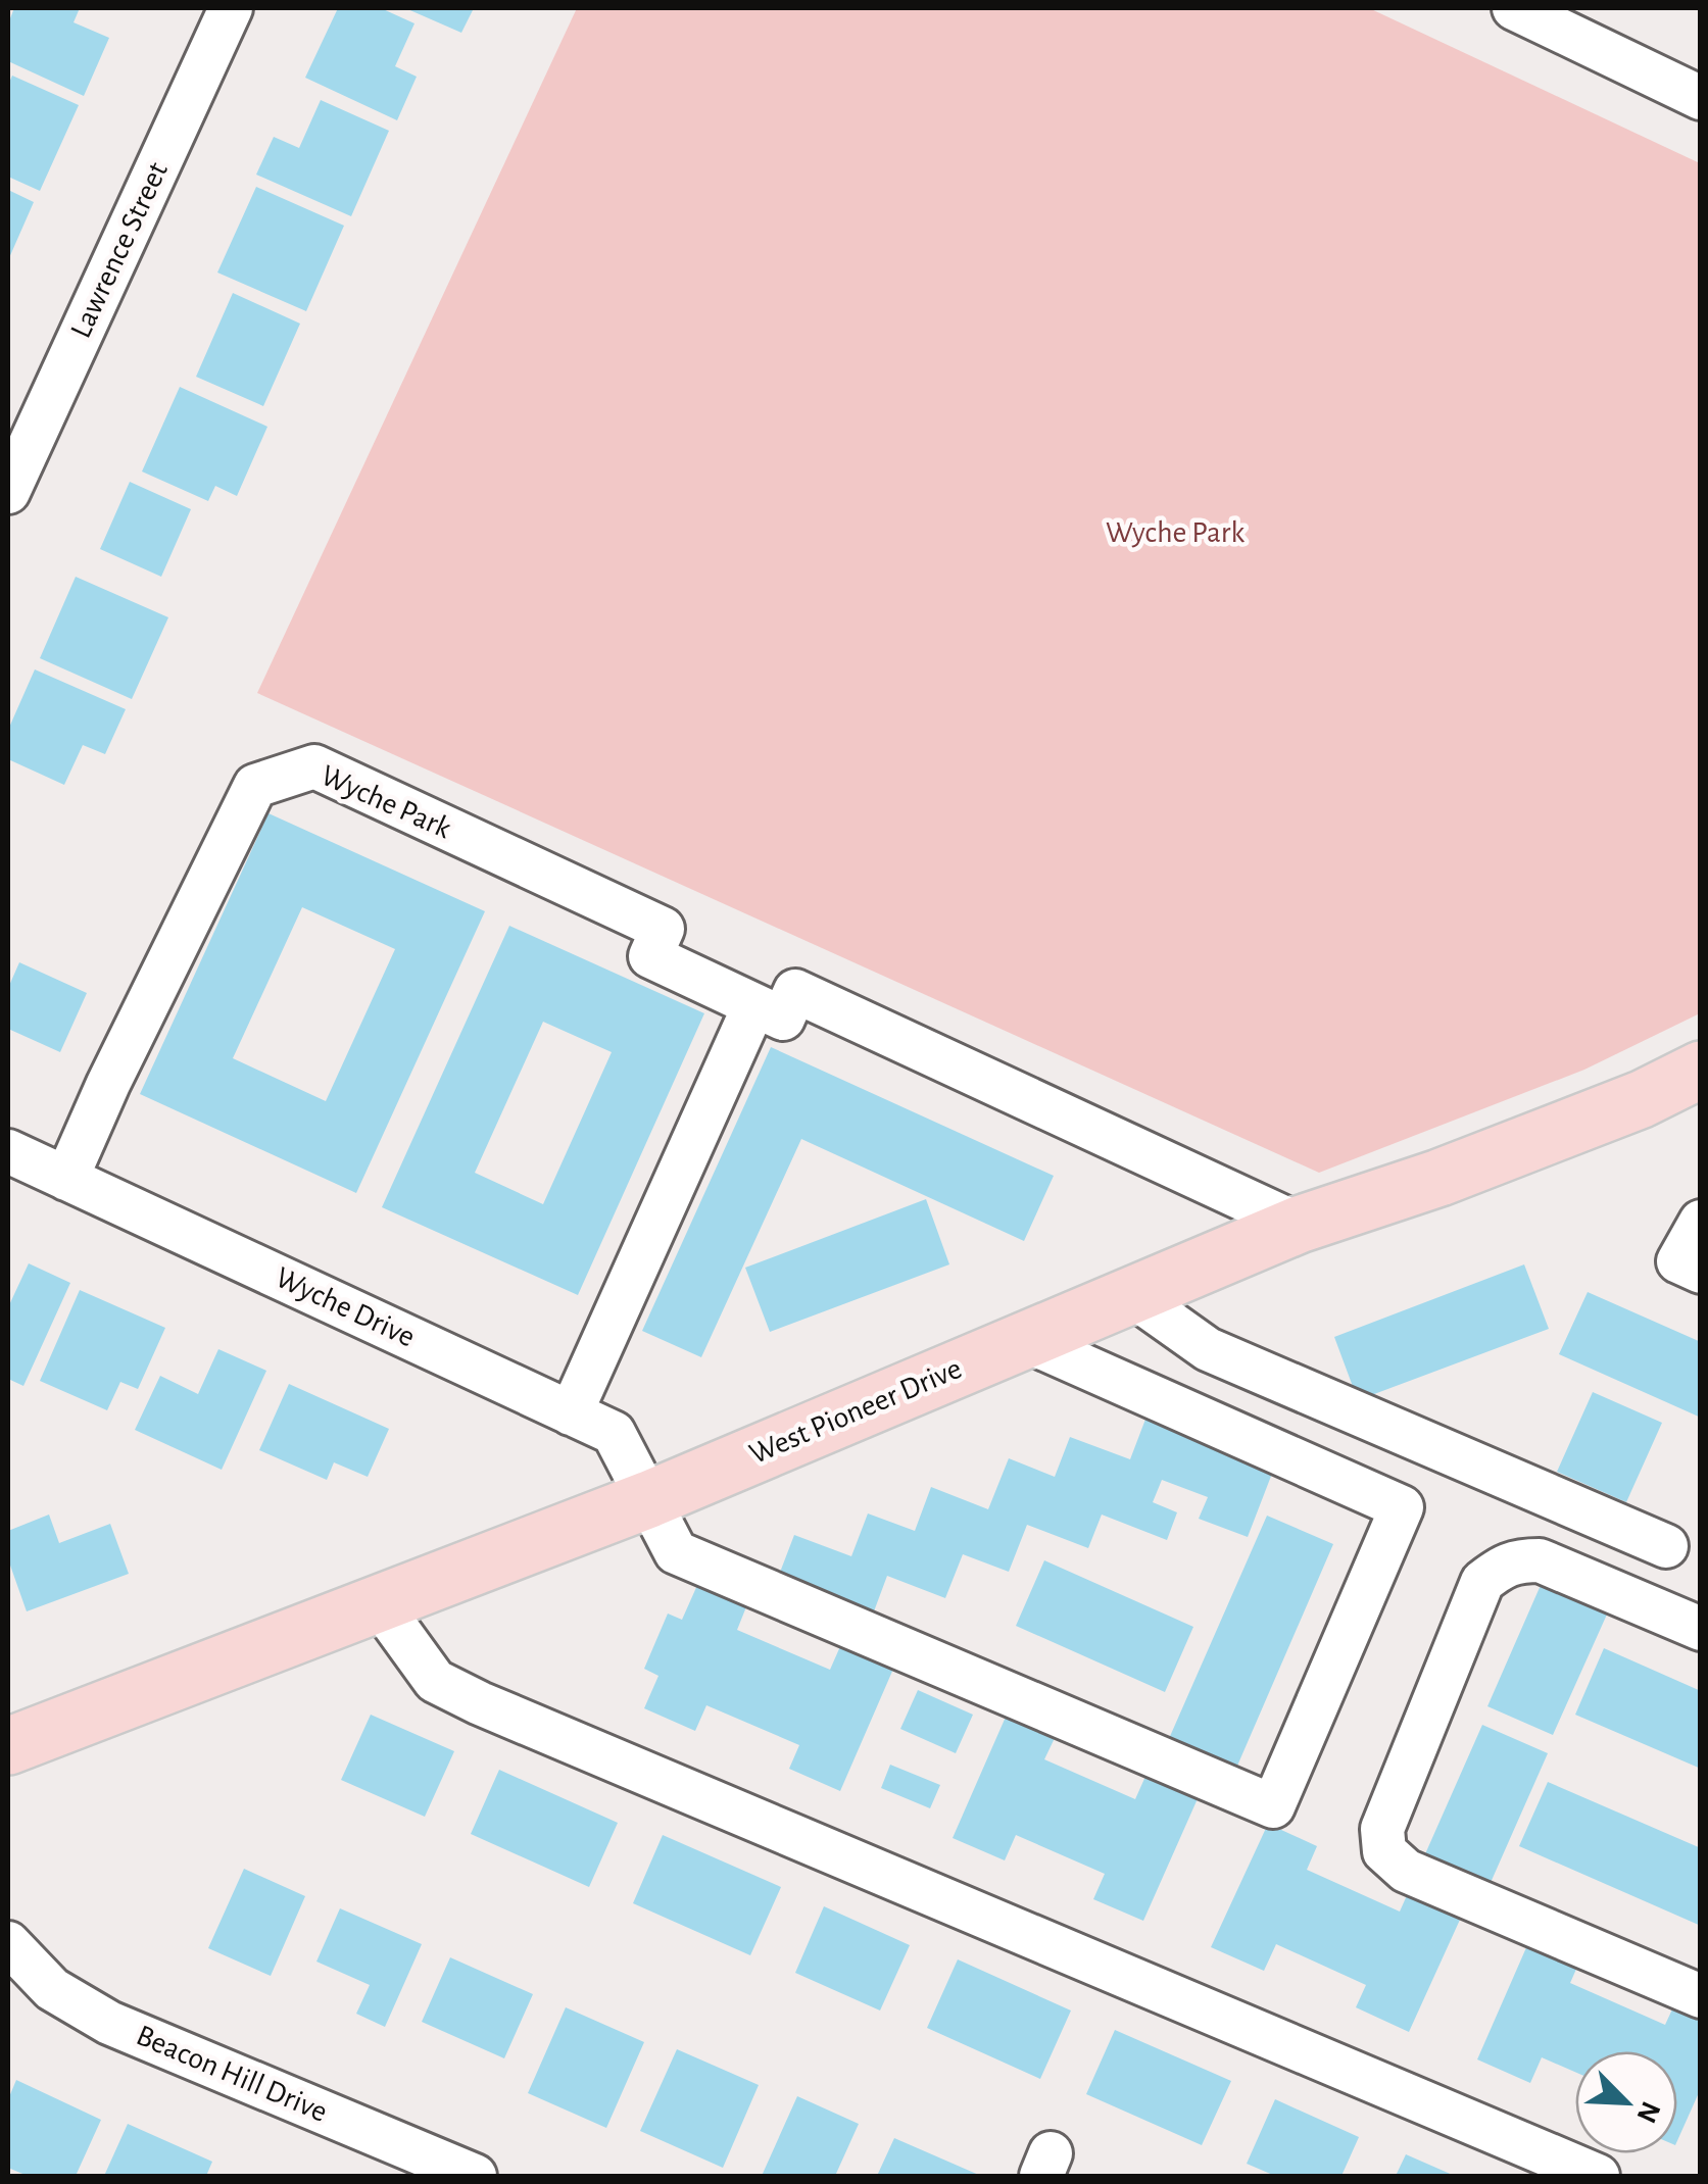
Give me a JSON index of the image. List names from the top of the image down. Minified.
{"streets":{"main road":["West Pioneer Drive"],"street":["Lawrence Street","Wyche Park","Wyche Drive","Beacon Hill Drive"]},"crossings":[["Wyche Park","Wyche Drive"],["Wyche Drive","West Pioneer Drive"]],"parks":["Wyche Park"],"north":"bottom right"}
